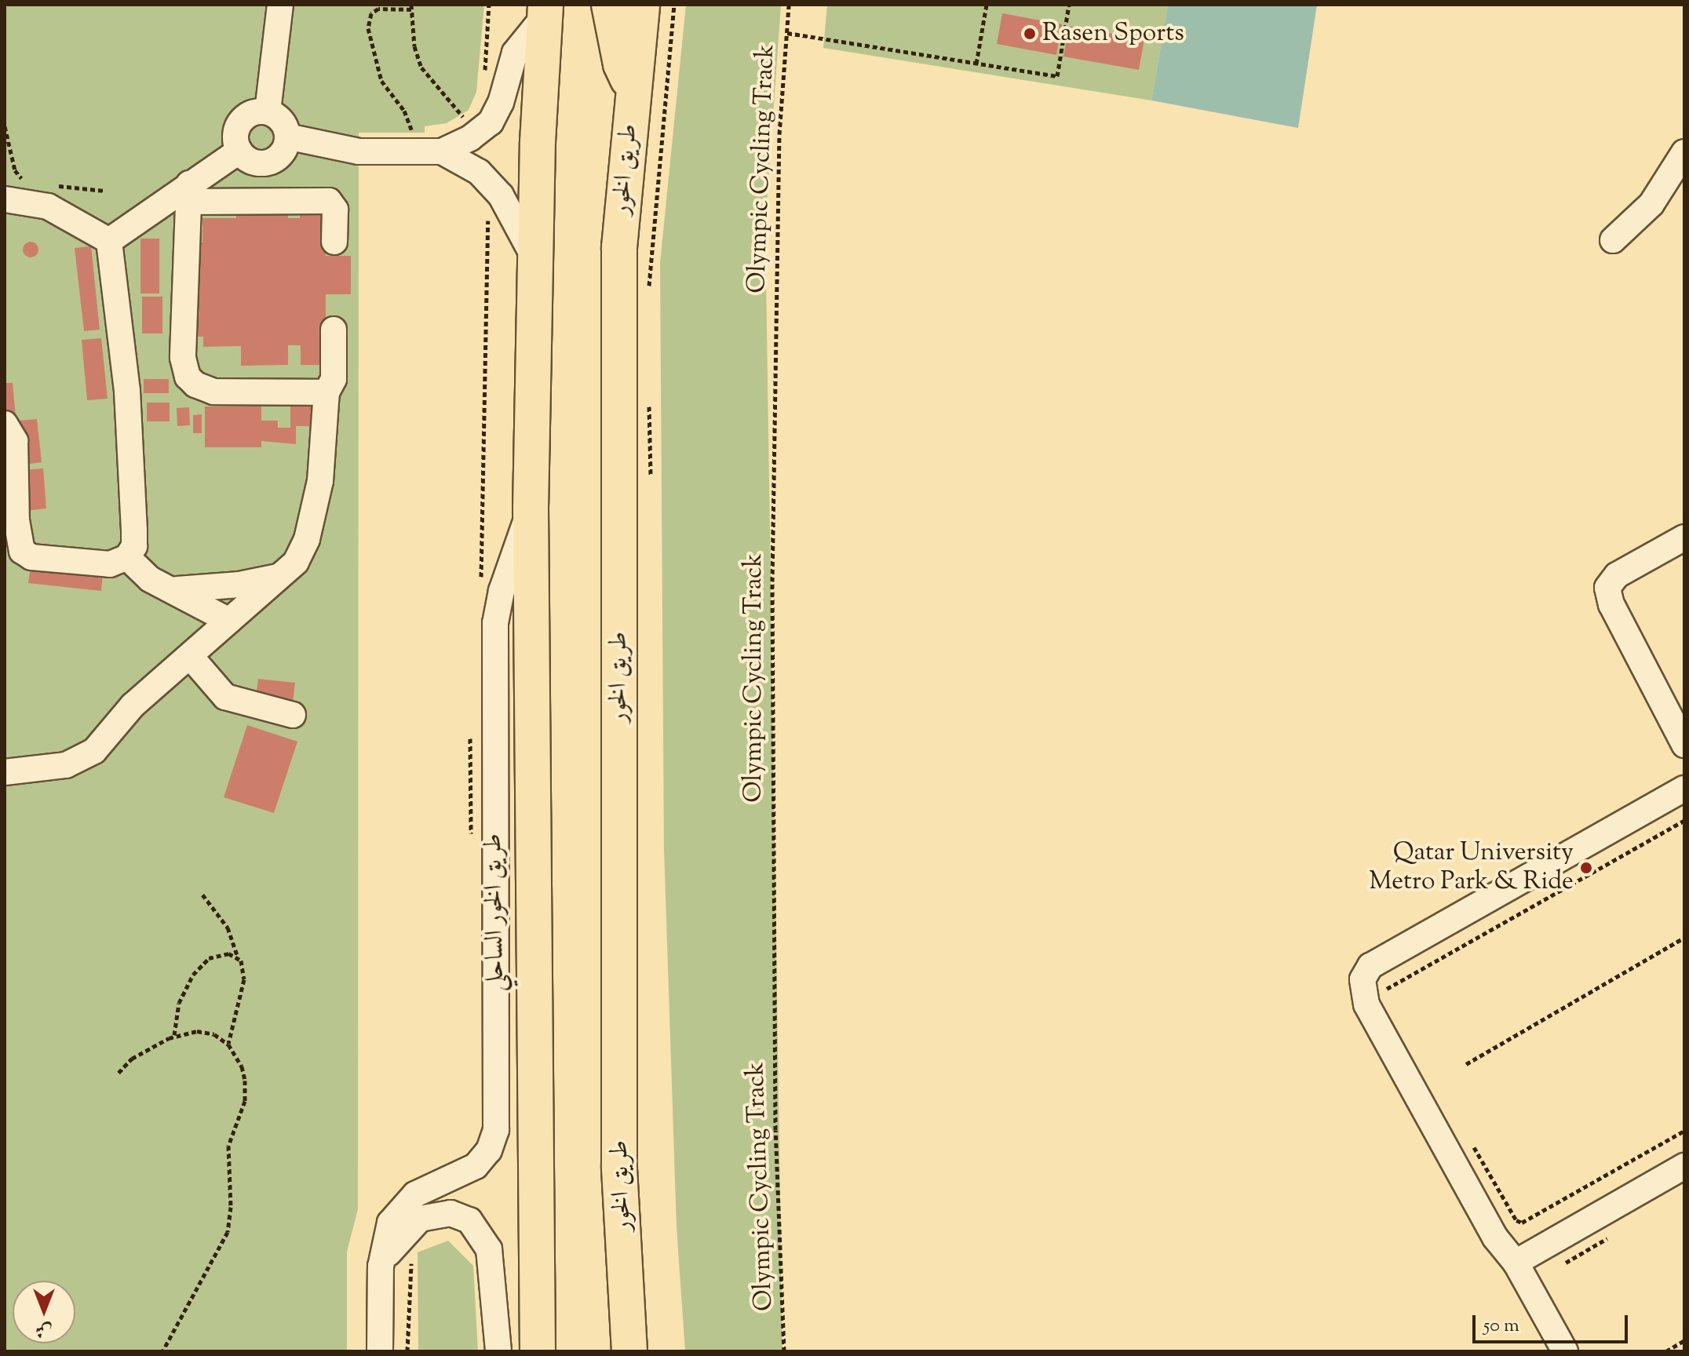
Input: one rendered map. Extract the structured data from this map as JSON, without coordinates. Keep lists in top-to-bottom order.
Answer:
{
  "streets": {
    "highway": ["طريق الخور"],
    "street": ["طريق الخور الساحلي"],
    "path": ["Olympic Cycling Track"]
  },
  "places": ["Rasen Sports", "Qatar University Metro Park & Ride"],
  "scale_bar": "50 m",
  "north": "bottom"
}
